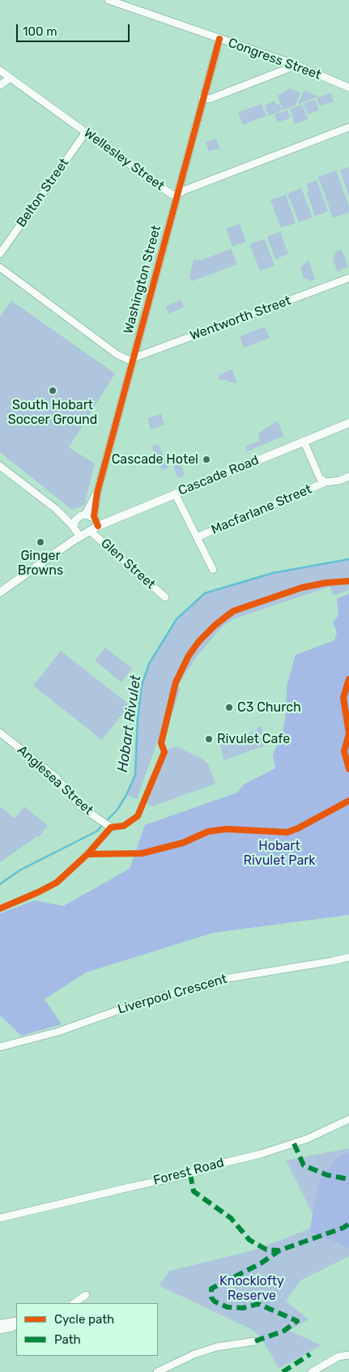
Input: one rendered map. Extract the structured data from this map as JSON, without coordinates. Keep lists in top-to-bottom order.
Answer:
{
  "streets": {
    "street": [
      "Congress Street",
      "Wellesley Street",
      "Belton Street",
      "Washington Street",
      "Wentworth Street",
      "Cascade Road",
      "Macfarlane Street",
      "Glen Street",
      "Anglesea Street",
      "Liverpool Crescent",
      "Forest Road"
    ]
  },
  "crossings": [
    ["Congress Street", "Washington Street"],
    ["Wellesley Street", "Belton Street"],
    ["Wellesley Street", "Washington Street"],
    ["Washington Street", "Wentworth Street"],
    ["Washington Street", "Cascade Road"],
    ["Washington Street", "Glen Street"],
    ["Cascade Road", "Macfarlane Street"],
    ["Cascade Road", "Glen Street"]
  ],
  "water": ["Hobart Rivulet"],
  "parks": ["Hobart Rivulet Park", "Knocklofty Reserve"],
  "places": [
    "South Hobart Soccer Ground",
    "Cascade Hotel",
    "Ginger Browns",
    "C3 Church",
    "Rivulet Cafe"
  ],
  "legend": ["Cycle path", "Path"],
  "scale_bar": "100 m"
}
